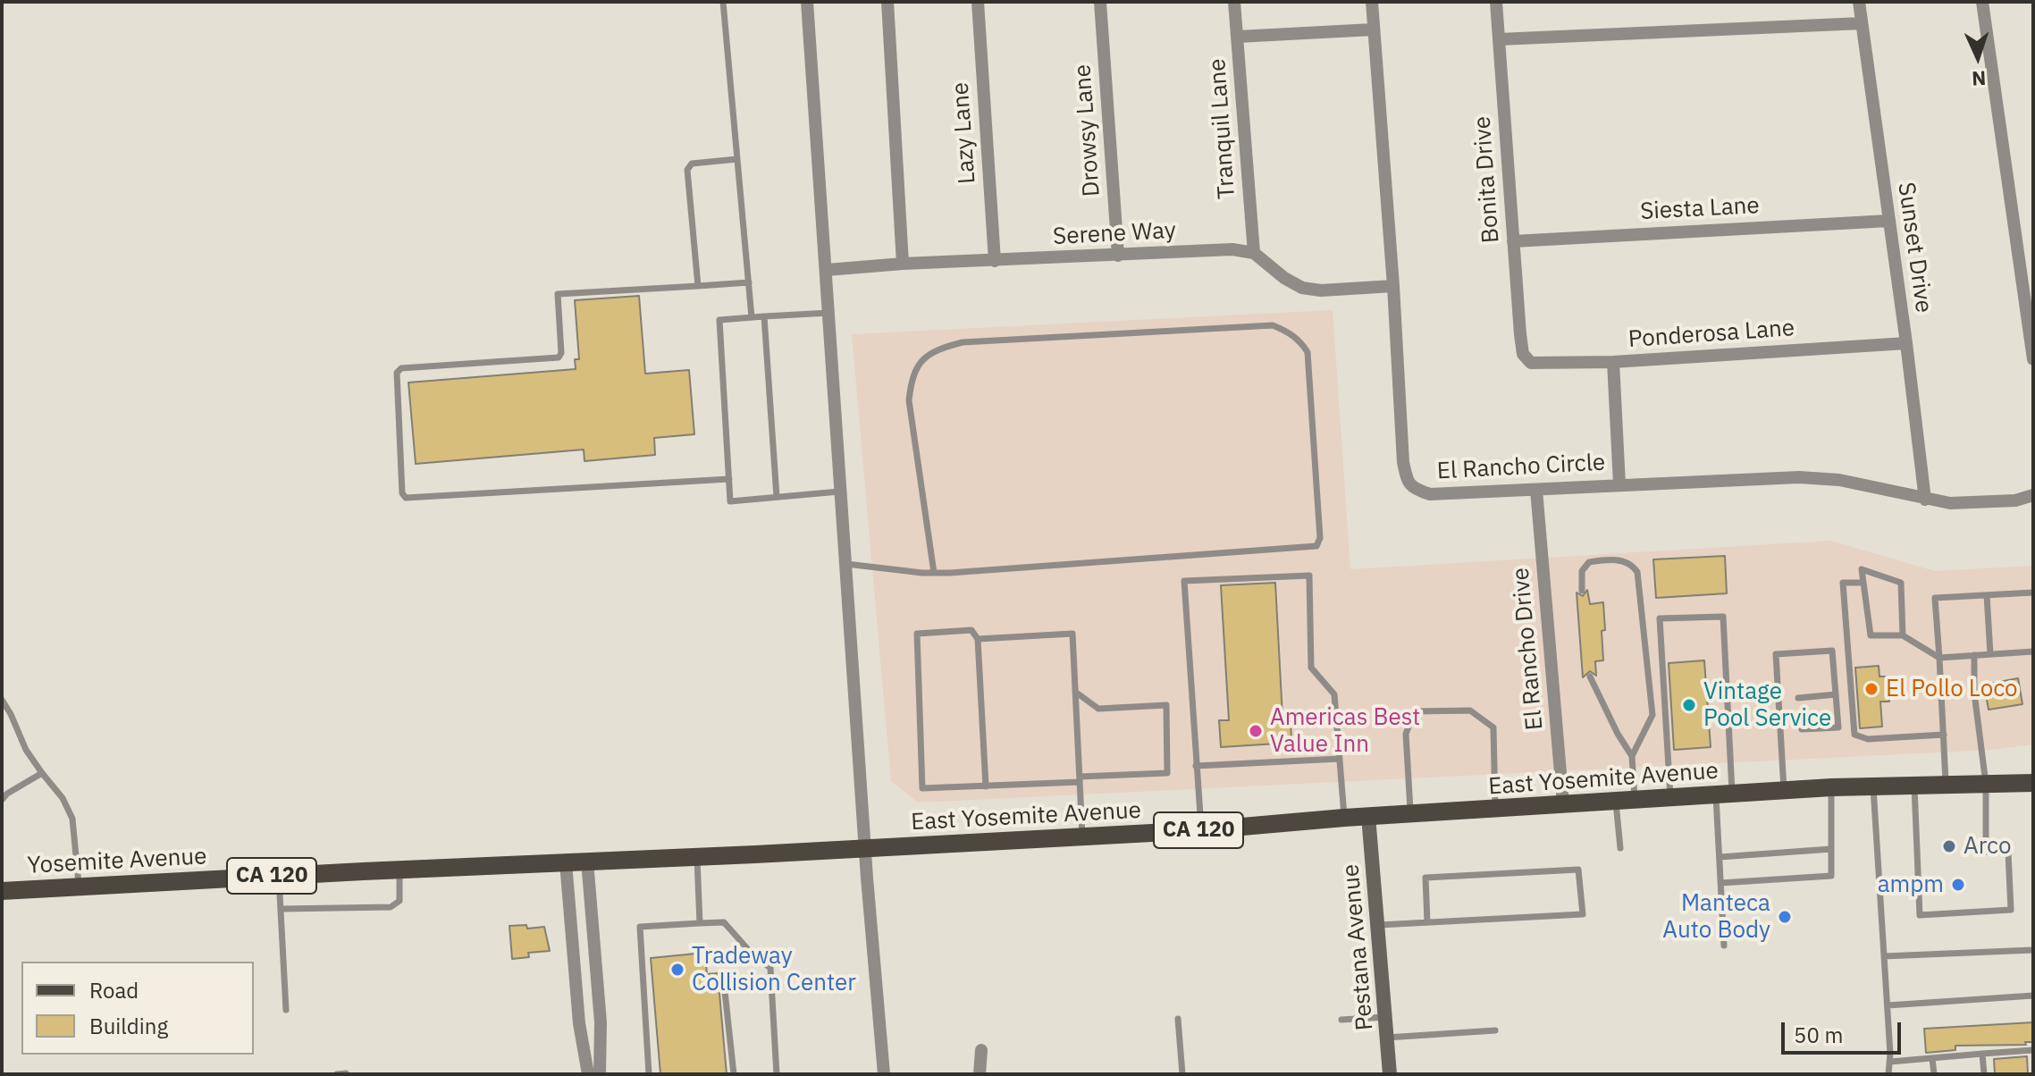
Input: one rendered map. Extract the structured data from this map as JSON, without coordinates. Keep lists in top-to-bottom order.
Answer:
{
  "streets": {
    "main road": ["East Yosemite Avenue", "CA 120", "Yosemite Avenue"],
    "street": [
      "Tranquil Lane",
      "Drowsy Lane",
      "Lazy Lane",
      "Bonita Drive",
      "Siesta Lane",
      "Serene Way",
      "Sunset Drive",
      "Ponderosa Lane",
      "El Rancho Circle",
      "El Rancho Drive",
      "Pestana Avenue"
    ]
  },
  "crossings": [
    ["Tranquil Lane", "Serene Way"],
    ["Drowsy Lane", "Serene Way"],
    ["Lazy Lane", "Serene Way"],
    ["Bonita Drive", "Siesta Lane"],
    ["Bonita Drive", "Ponderosa Lane"],
    ["Siesta Lane", "Sunset Drive"],
    ["Sunset Drive", "Ponderosa Lane"],
    ["Sunset Drive", "El Rancho Circle"],
    ["El Rancho Circle", "El Rancho Drive"],
    ["El Rancho Drive", "East Yosemite Avenue"],
    ["East Yosemite Avenue", "Yosemite Avenue"],
    ["East Yosemite Avenue", "Pestana Avenue"]
  ],
  "places": [
    "El Pollo Loco",
    "Vintage Pool Service",
    "Americas Best Value Inn",
    "Arco",
    "ampm",
    "Manteca Auto Body",
    "Tradeway Collision Center"
  ],
  "legend": ["Road", "Building"],
  "scale_bar": "50 m",
  "north": "bottom"
}
